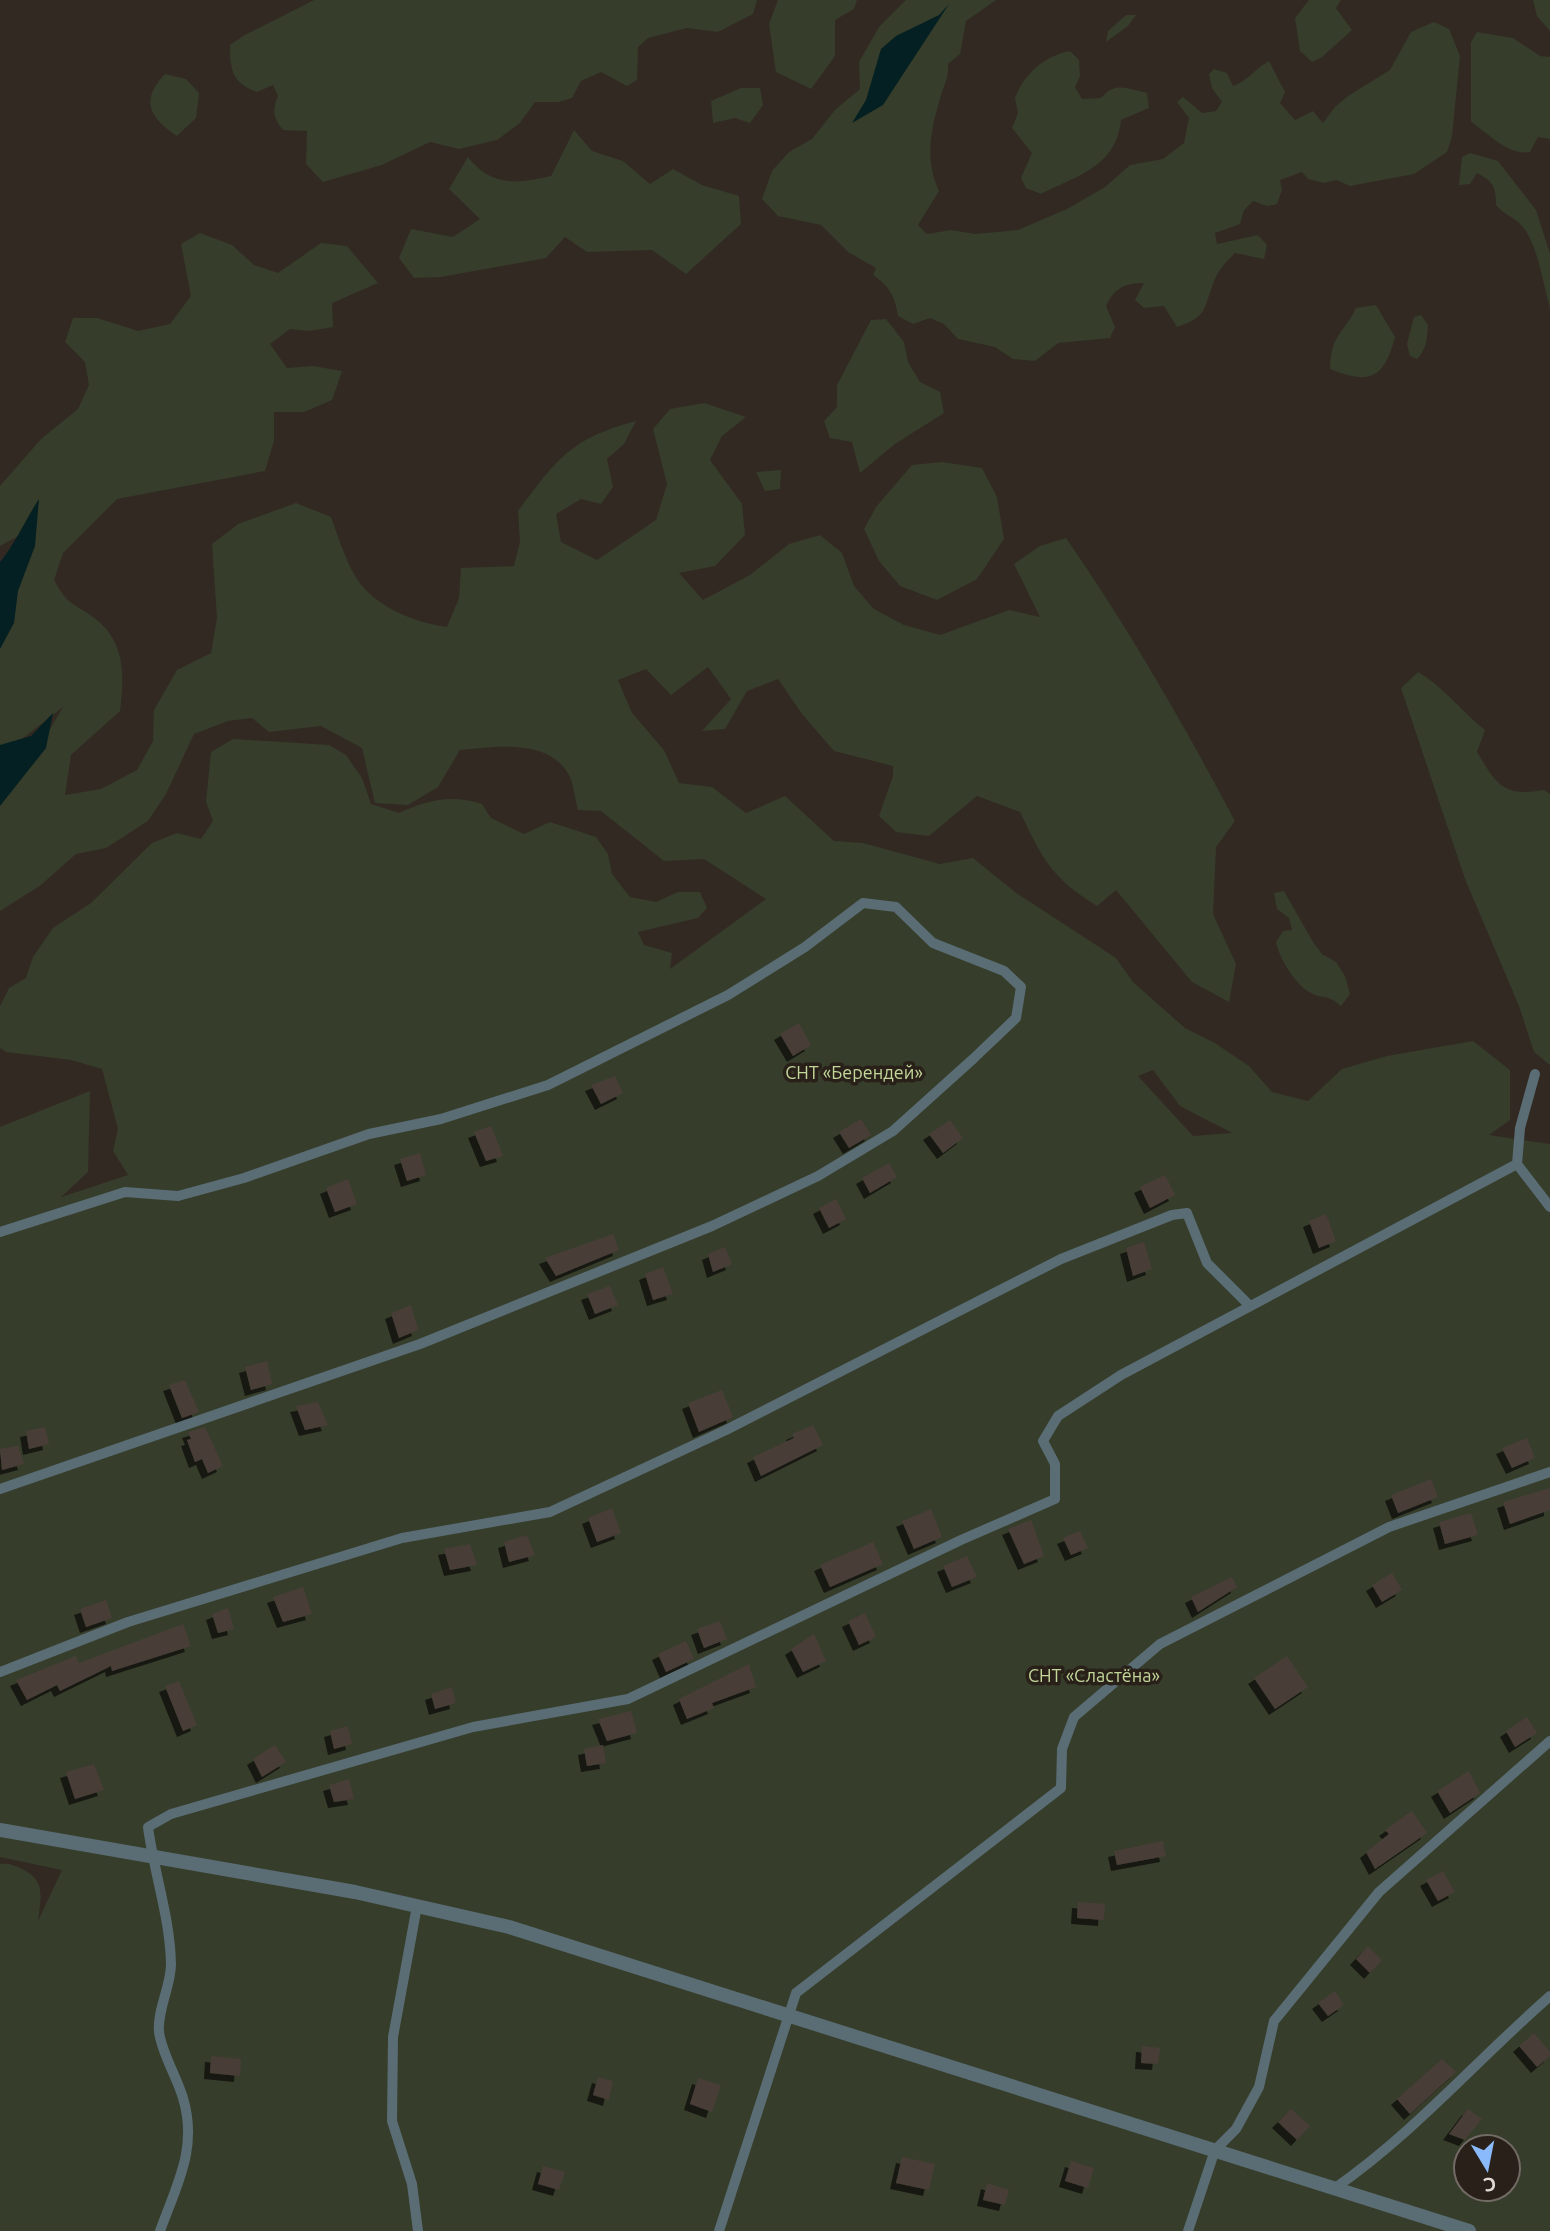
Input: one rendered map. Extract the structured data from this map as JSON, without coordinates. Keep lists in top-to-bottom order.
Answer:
{
  "parks": ["СНТ «Берендей»", "СНТ «Сластёна»"],
  "north": "bottom"
}
